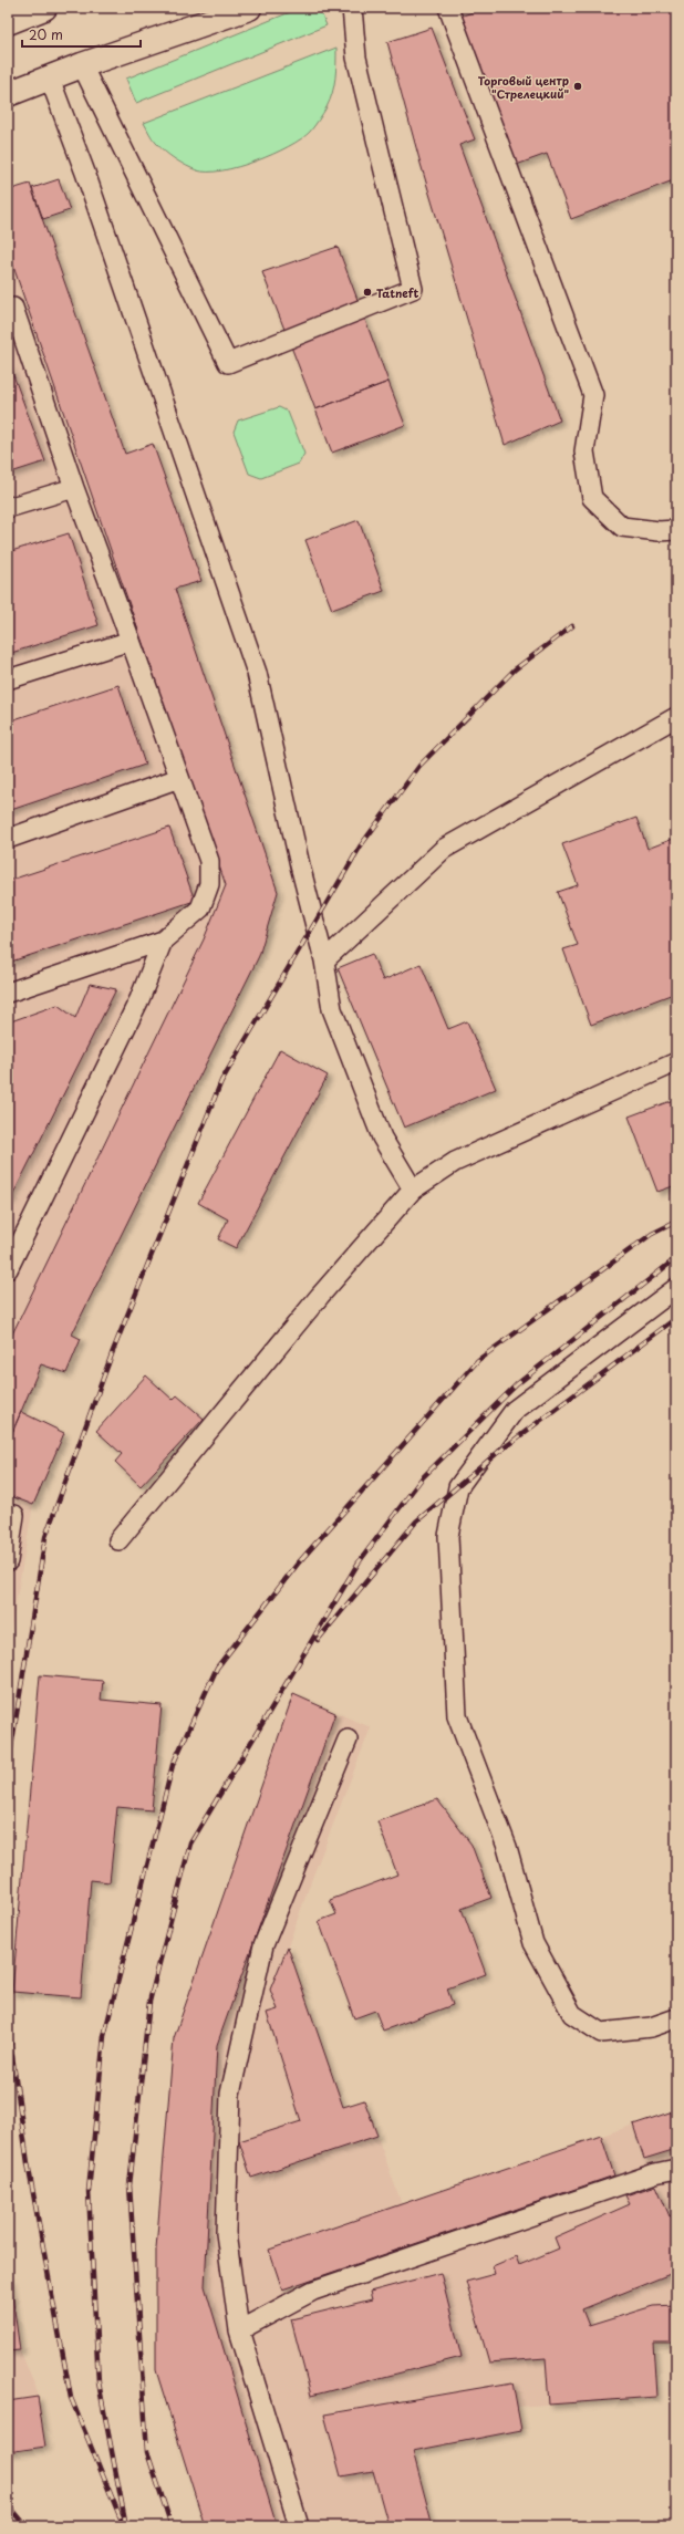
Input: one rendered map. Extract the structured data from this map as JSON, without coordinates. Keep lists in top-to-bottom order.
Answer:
{
  "places": ["Торговый центр \"Стрелецкий\"", "Tatneft"],
  "scale_bar": "20 m"
}
